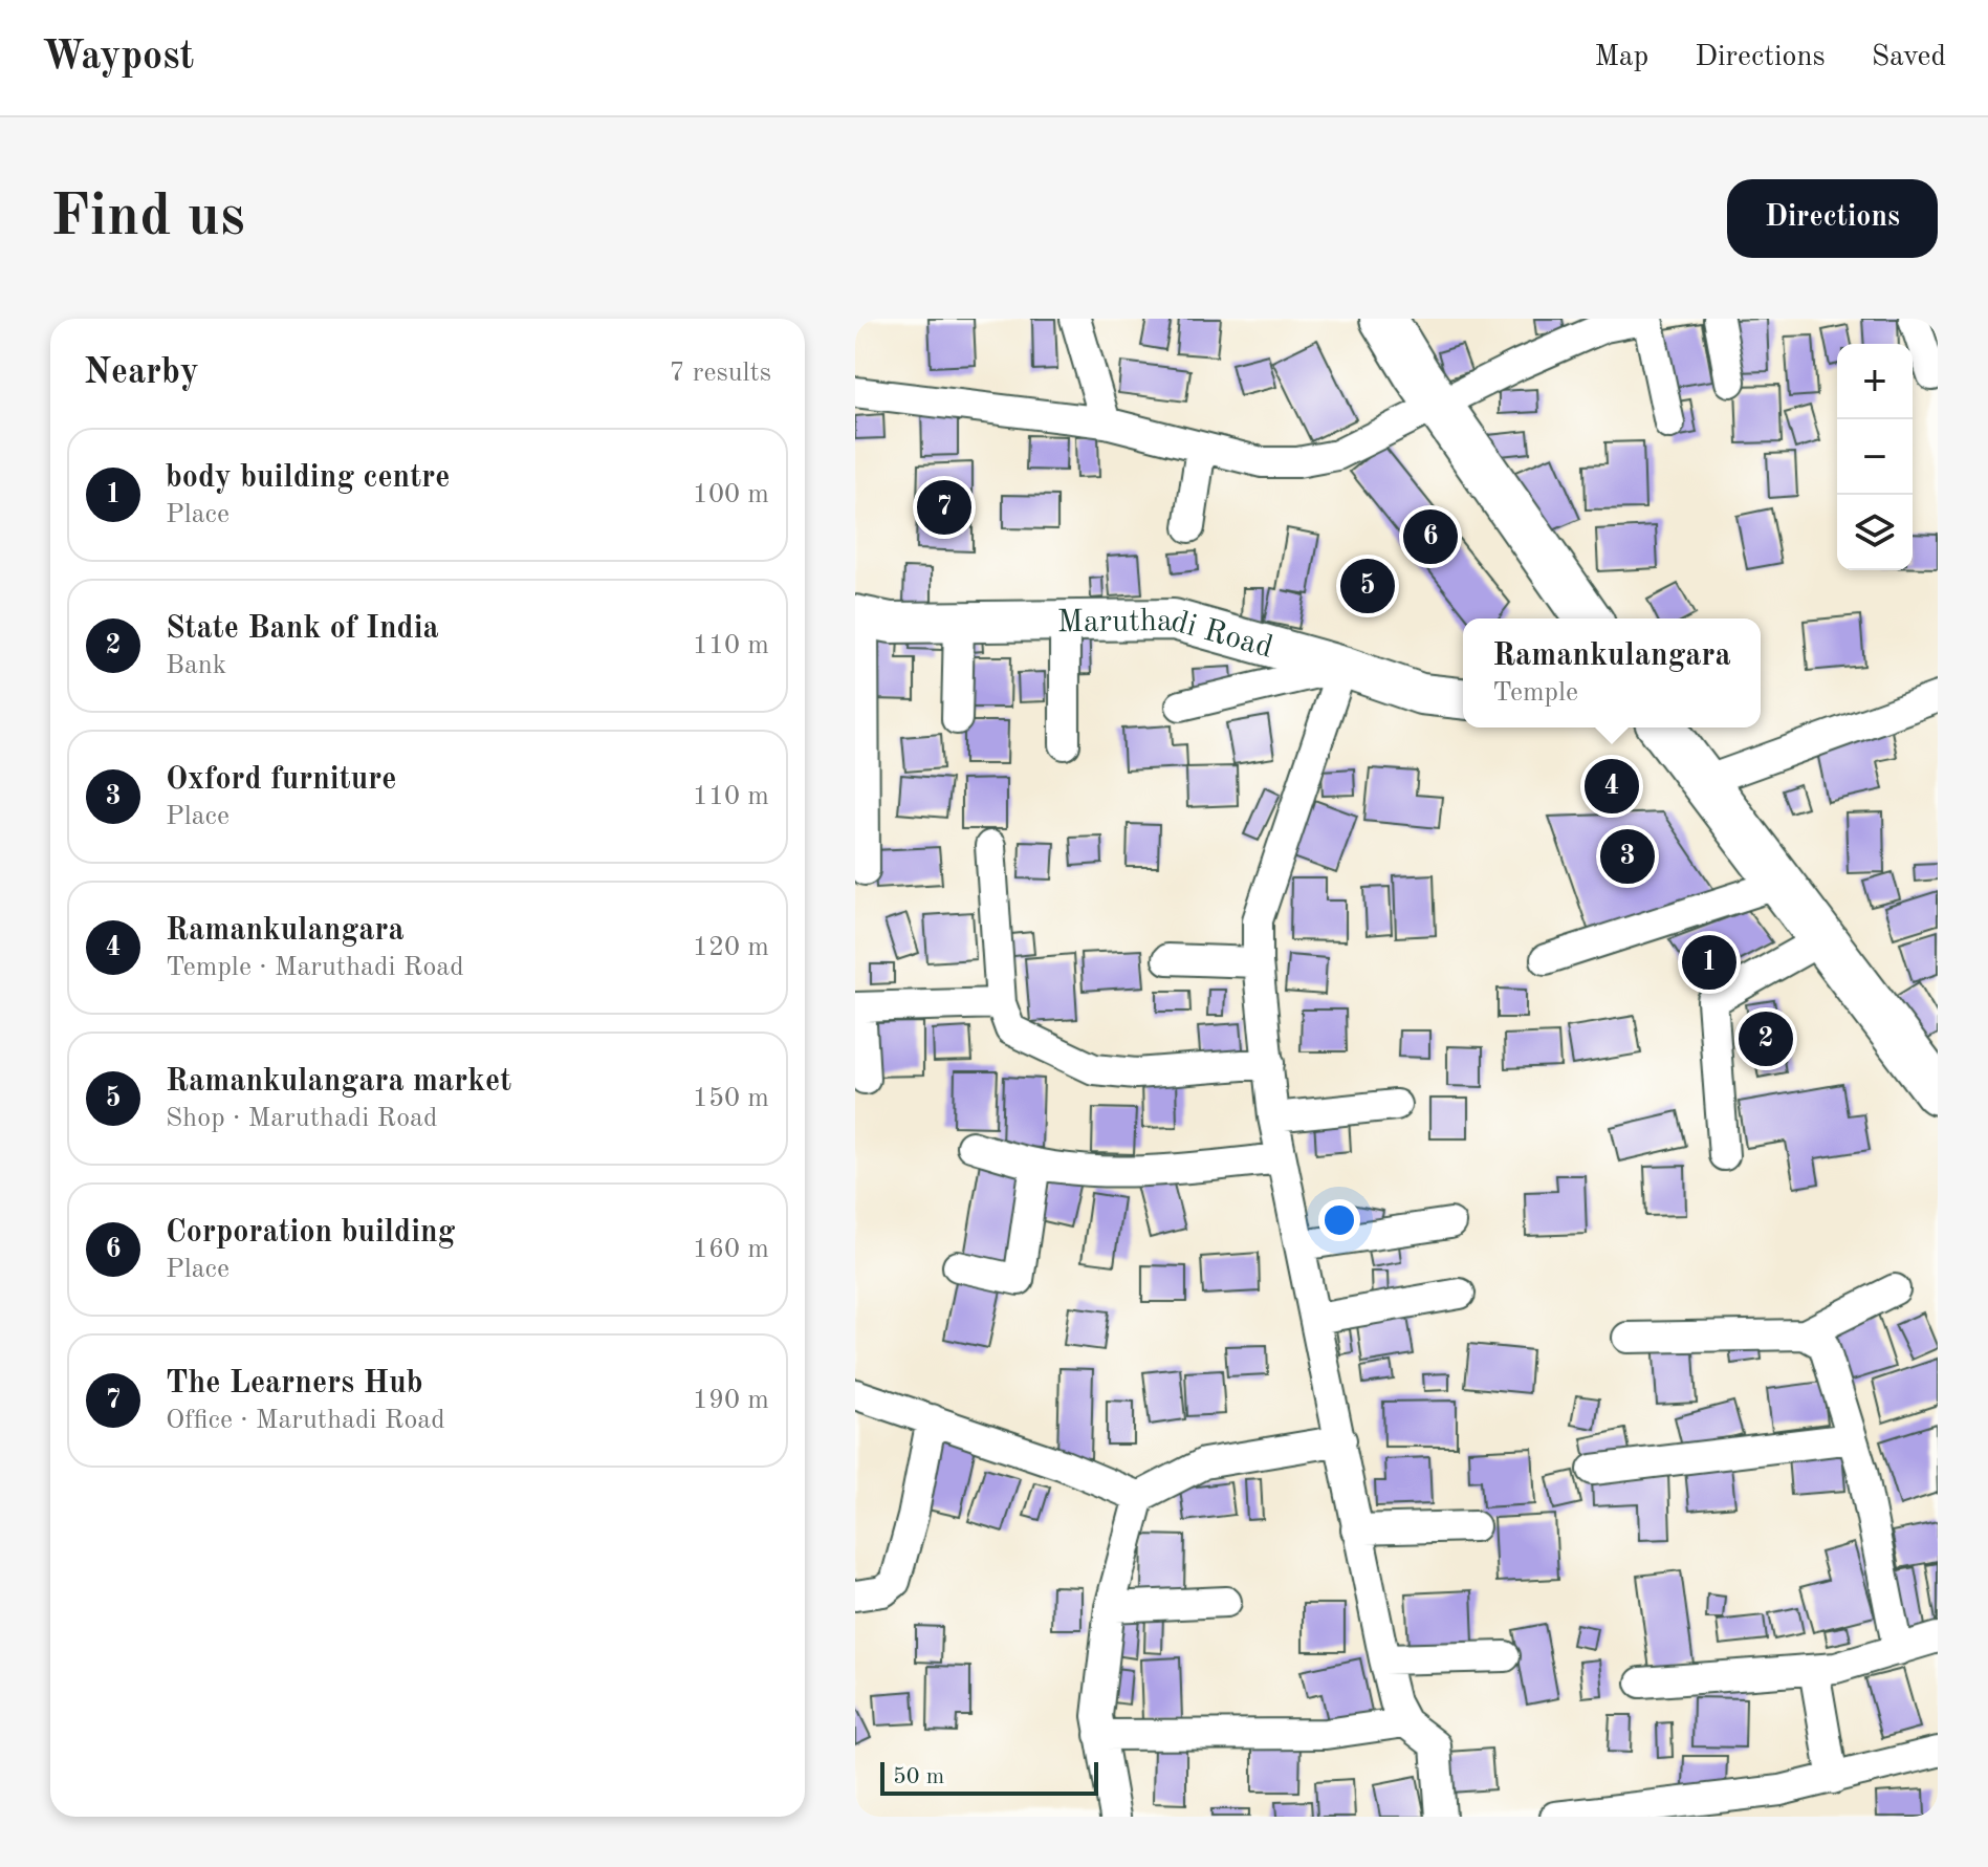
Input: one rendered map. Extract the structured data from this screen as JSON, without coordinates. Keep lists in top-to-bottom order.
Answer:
{
  "streets": {
    "main road": ["Maruthadi Road"]
  },
  "scale_bar": "50 m",
  "page": {
    "header": "Waypost",
    "nav": ["Map", "Directions", "Saved"],
    "buttons": "Directions",
    "title": "Find us",
    "heading": ["Nearby", "7 results"],
    "map_buttons": ["+", "−"],
    "list": [
      {
        "mark": "1",
        "name": "body building centre",
        "note": "Place",
        "value": "100 m"
      },
      {
        "mark": "2",
        "name": "State Bank of India",
        "note": "Bank",
        "value": "110 m"
      },
      {
        "mark": "3",
        "name": "Oxford furniture",
        "note": "Place",
        "value": "110 m"
      },
      {
        "mark": "4",
        "name": "Ramankulangara",
        "note": "Temple · Maruthadi Road",
        "value": "120 m"
      },
      {
        "mark": "5",
        "name": "Ramankulangara market",
        "note": "Shop · Maruthadi Road",
        "value": "150 m"
      },
      {
        "mark": "6",
        "name": "Corporation building",
        "note": "Place",
        "value": "160 m"
      },
      {
        "mark": "7",
        "name": "The Learners Hub",
        "note": "Office · Maruthadi Road",
        "value": "190 m"
      }
    ],
    "pins": [
      "7",
      "6",
      "5",
      "4",
      "3",
      "1",
      "2"
    ],
    "popup": ["Ramankulangara", "Temple"],
    "scale": "50 m"
  }
}
